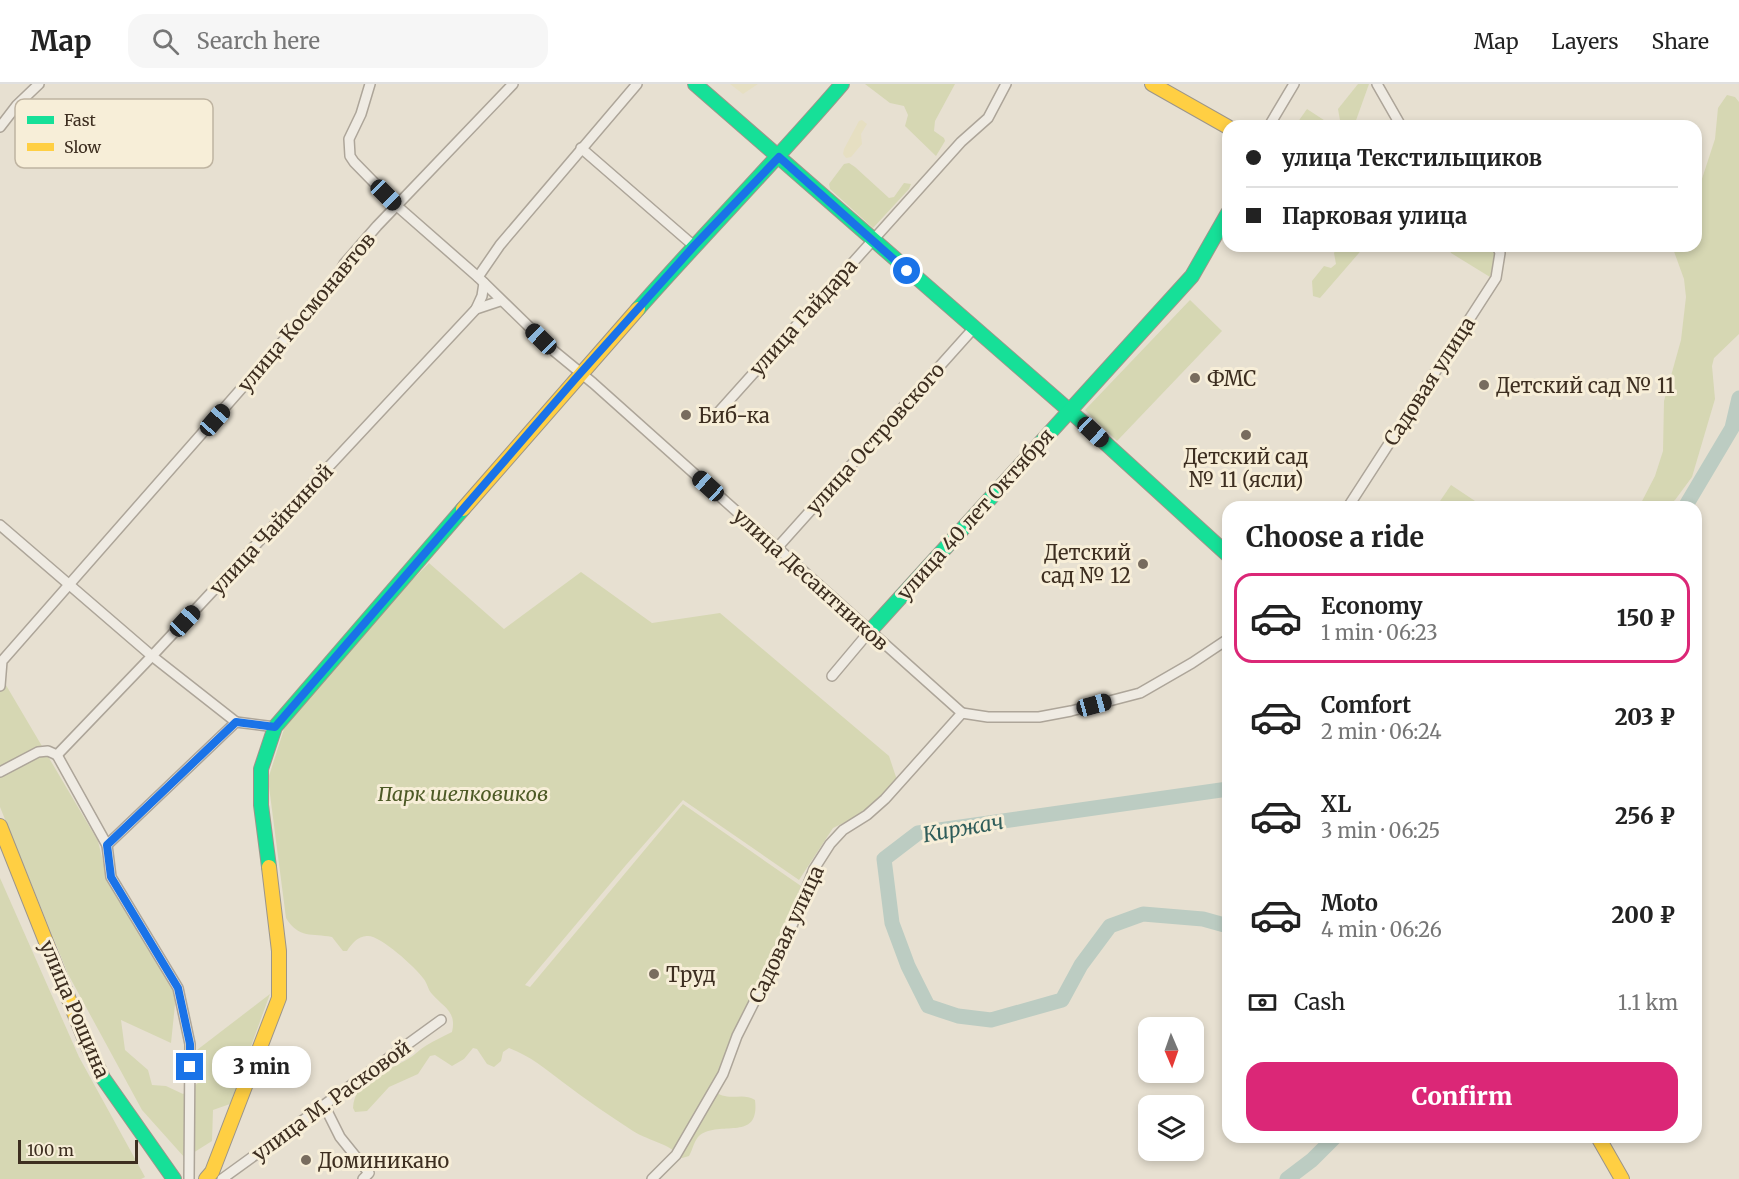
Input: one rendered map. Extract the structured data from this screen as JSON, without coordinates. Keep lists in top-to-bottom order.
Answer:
{
  "streets": {
    "street": [
      "улица Космонавтов",
      "улица Гайдара",
      "Садовая улица",
      "улица Островского",
      "улица 40 лет Октября",
      "улица Чайкиной",
      "улица Десантников",
      "улица Рощина",
      "улица М. Расковой"
    ]
  },
  "crossings": [
    ["Садовая улица", "улица Десантников"],
    ["улица Островского", "улица Десантников"],
    ["улица 40 лет Октября", "улица Десантников"],
    ["улица Чайкиной", "улица Десантников"]
  ],
  "water": ["Киржач"],
  "parks": ["Парк шелковиков"],
  "places": [
    "ФМС",
    "Детский сад № 11",
    "Биб-ка",
    "Детский сад № 11 (ясли)",
    "Детский сад № 12",
    "Труд",
    "Доминикано"
  ],
  "legend": ["Fast", "Slow"],
  "scale_bar": "100 m",
  "north": "bottom",
  "page": {
    "header": "Map",
    "search": "Search here",
    "nav": ["Map", "Layers", "Share"],
    "banner": ["улица Текстильщиков", "Парковая улица"],
    "heading": "Choose a ride",
    "list": [
      {
        "name": "Economy",
        "note": "1 min · 06:23",
        "value": "150 ₽"
      },
      {
        "name": "Comfort",
        "note": "2 min · 06:24",
        "value": "203 ₽"
      },
      {
        "name": "XL",
        "note": "3 min · 06:25",
        "value": "256 ₽"
      },
      {
        "name": "Moto",
        "note": "4 min · 06:26",
        "value": "200 ₽"
      }
    ],
    "pay": ["Cash", "1.1 km"],
    "bubble": "3 min",
    "buttons": "Confirm",
    "scale": "100 m"
  }
}
